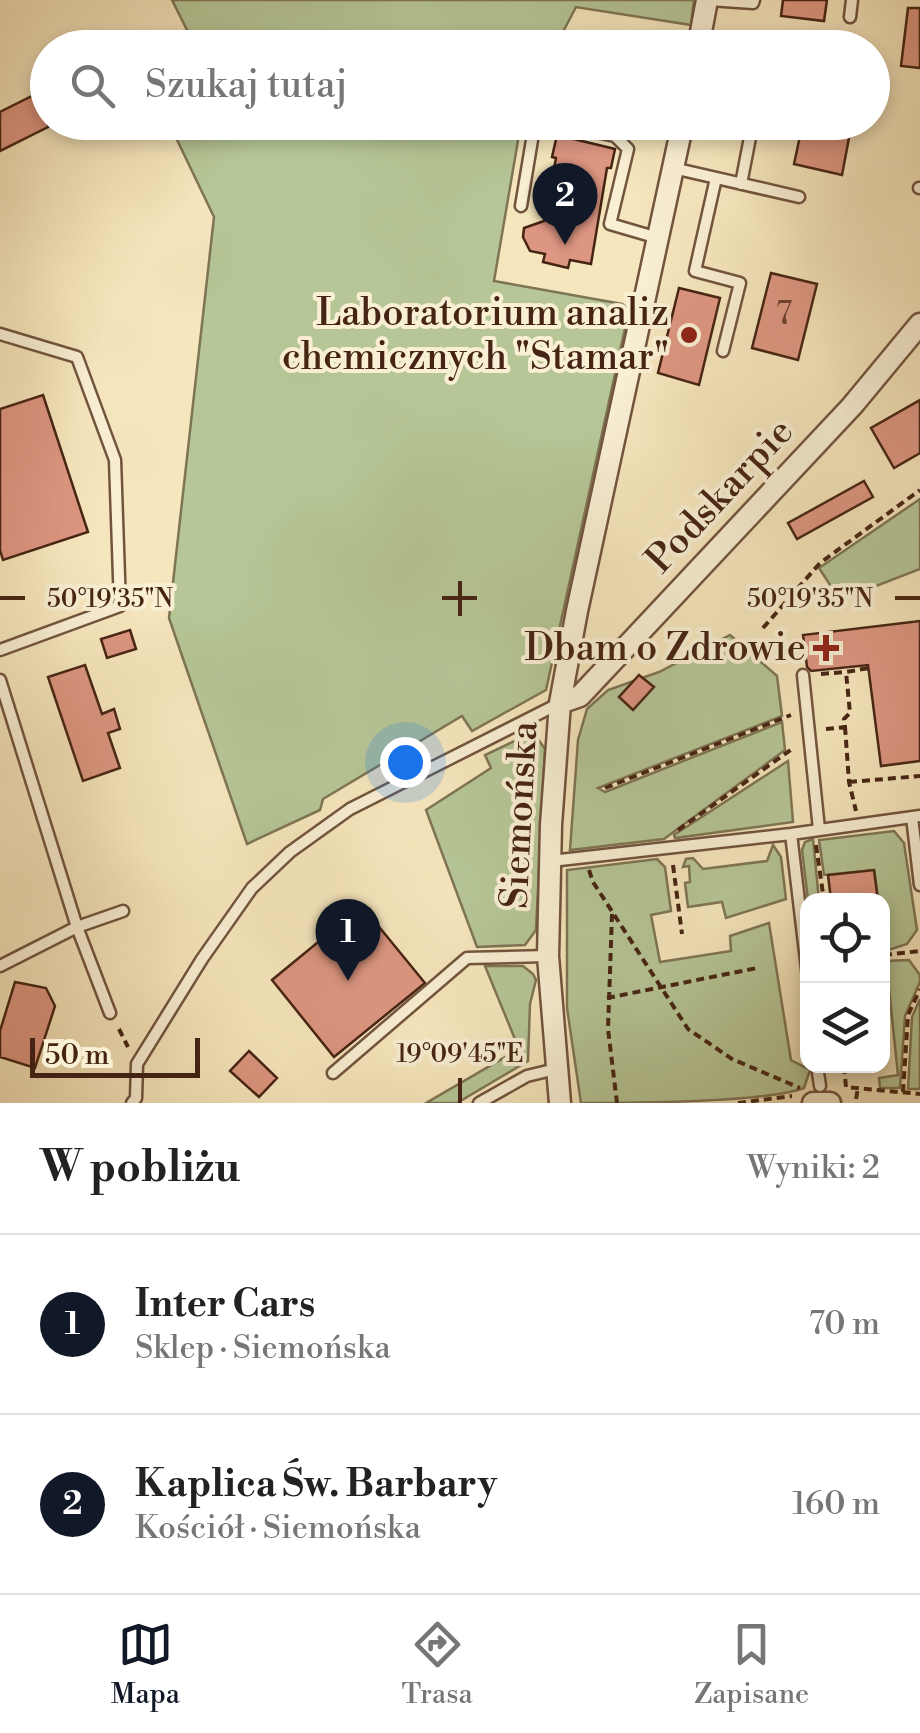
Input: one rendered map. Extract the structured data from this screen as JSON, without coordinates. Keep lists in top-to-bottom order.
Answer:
{
  "streets": {
    "street": ["Podskarpie", "Siemońska"]
  },
  "crossings": [
    ["Podskarpie", "Siemońska"]
  ],
  "places": {
    "other": ["Laboratorium analiz chemicznych \"Stamar\""],
    "health": ["Dbam o Zdrowie"]
  },
  "house_numbers": ["7"],
  "scale_bar": "50 m",
  "page": {
    "search": "Szukaj tutaj",
    "pins": ["2", "1"],
    "scale": "50 m",
    "heading": ["W pobliżu", "Wyniki: 2"],
    "list": [
      {
        "mark": "1",
        "name": "Inter Cars",
        "note": "Sklep · Siemońska",
        "value": "70 m"
      },
      {
        "mark": "2",
        "name": "Kaplica Św. Barbary",
        "note": "Kościół · Siemońska",
        "value": "160 m"
      }
    ],
    "nav": ["Mapa", "Trasa", "Zapisane"]
  },
  "coordinates": ["50°19'35\"N", "19°09'45\"E"]
}
